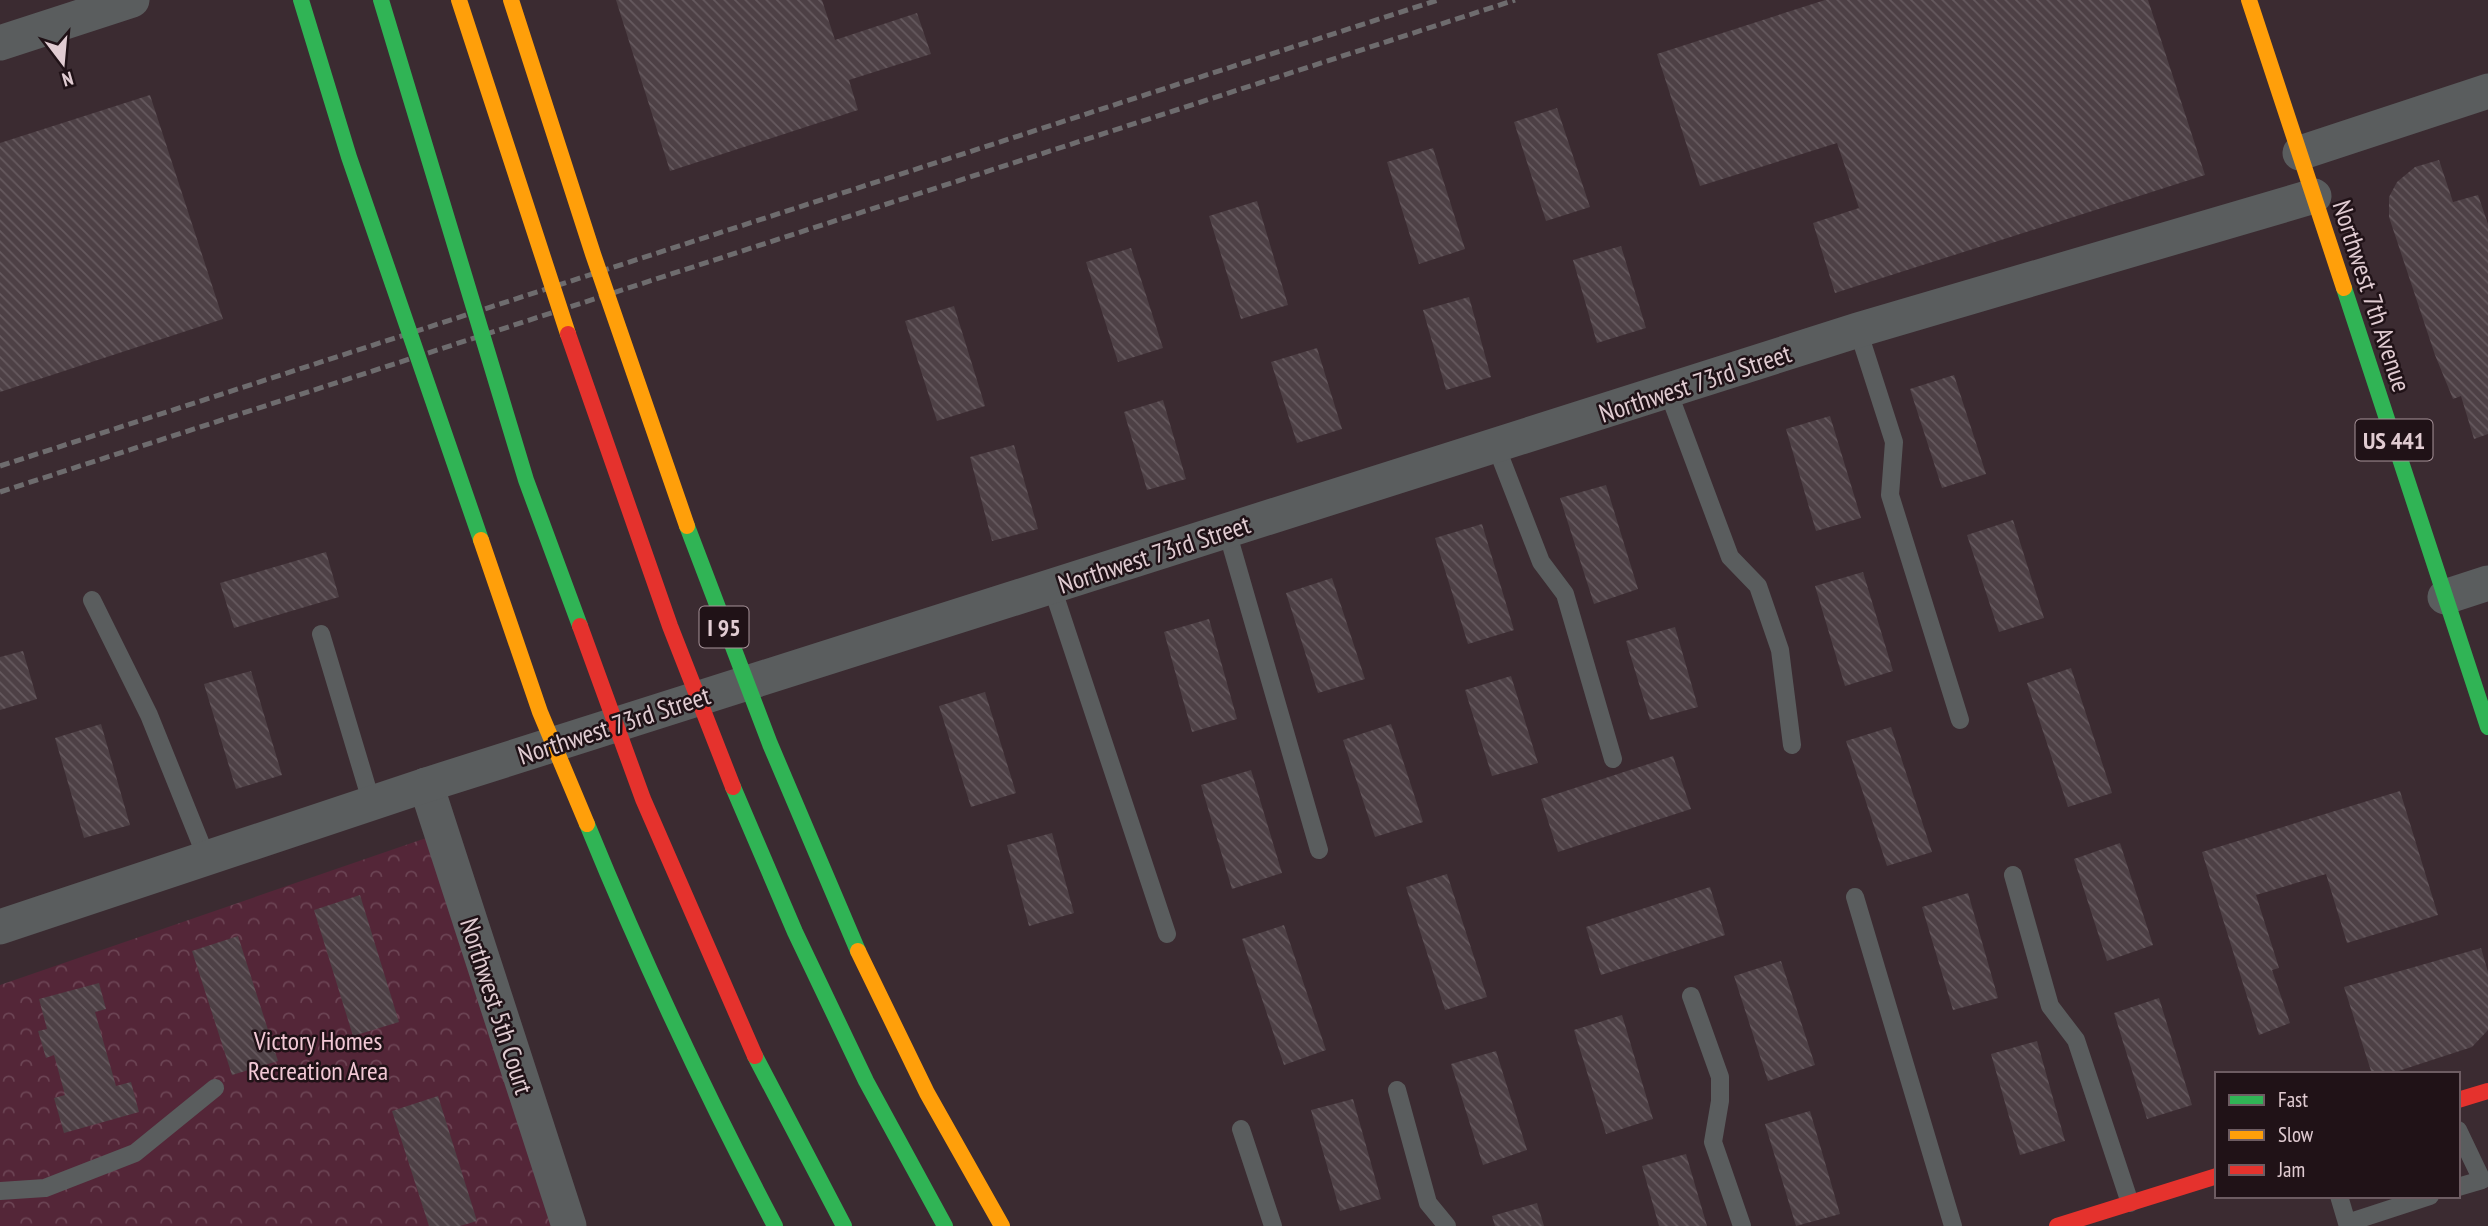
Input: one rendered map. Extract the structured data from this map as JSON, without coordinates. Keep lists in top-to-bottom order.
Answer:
{
  "streets": {
    "main road": ["Northwest 7th Avenue", "US 441", "I 95"],
    "street": ["Northwest 73rd Street", "Northwest 5th Court"]
  },
  "crossings": [
    ["Northwest 7th Avenue", "Northwest 73rd Street"],
    ["Northwest 73rd Street", "Northwest 5th Court"]
  ],
  "parks": ["Victory Homes Recreation Area"],
  "legend": ["Fast", "Slow", "Jam"],
  "north": "bottom"
}
